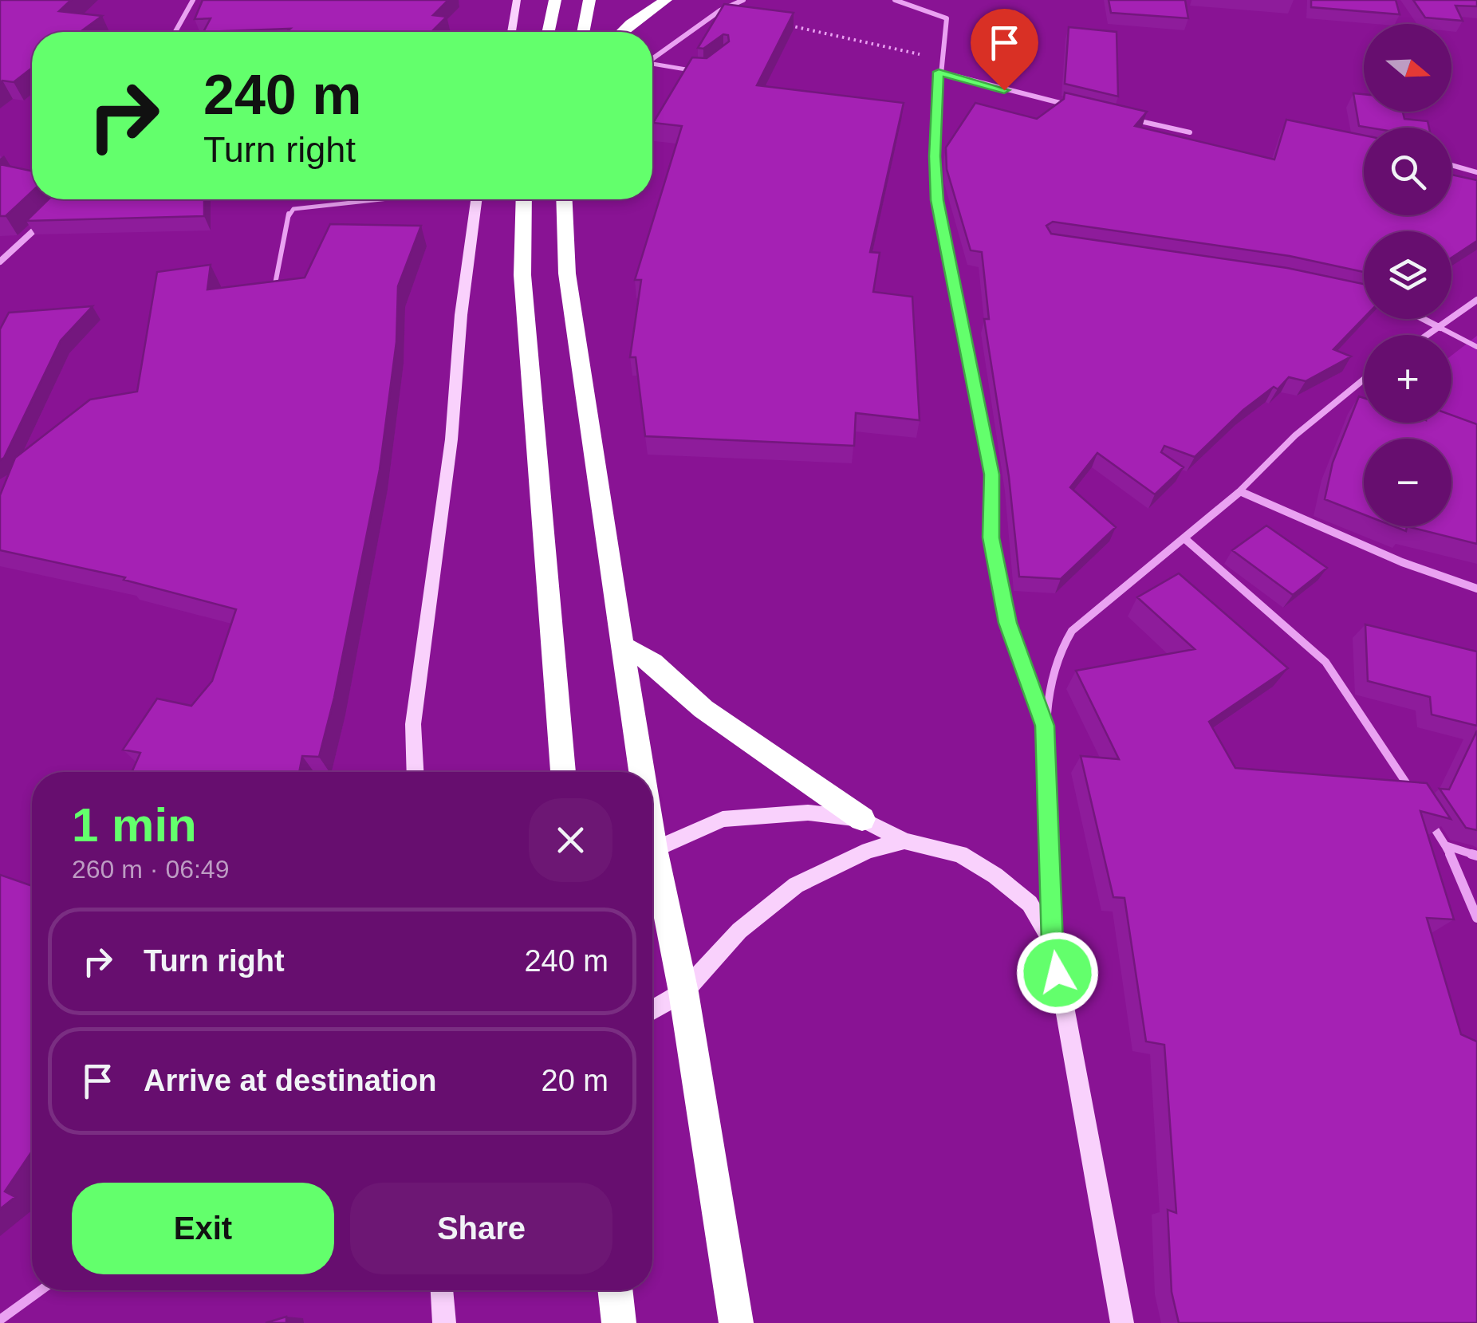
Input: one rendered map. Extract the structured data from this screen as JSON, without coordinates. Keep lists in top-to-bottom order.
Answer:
{
  "north": "right",
  "page": {
    "map_buttons": ["+", "−"],
    "turn": ["240 m", "Turn right"],
    "heading": ["1 min", "260 m · 06:49"],
    "list": [
      {
        "name": "Turn right",
        "value": "240 m"
      },
      {
        "name": "Arrive at destination",
        "value": "20 m"
      }
    ],
    "buttons": ["Exit", "Share"]
  }
}
